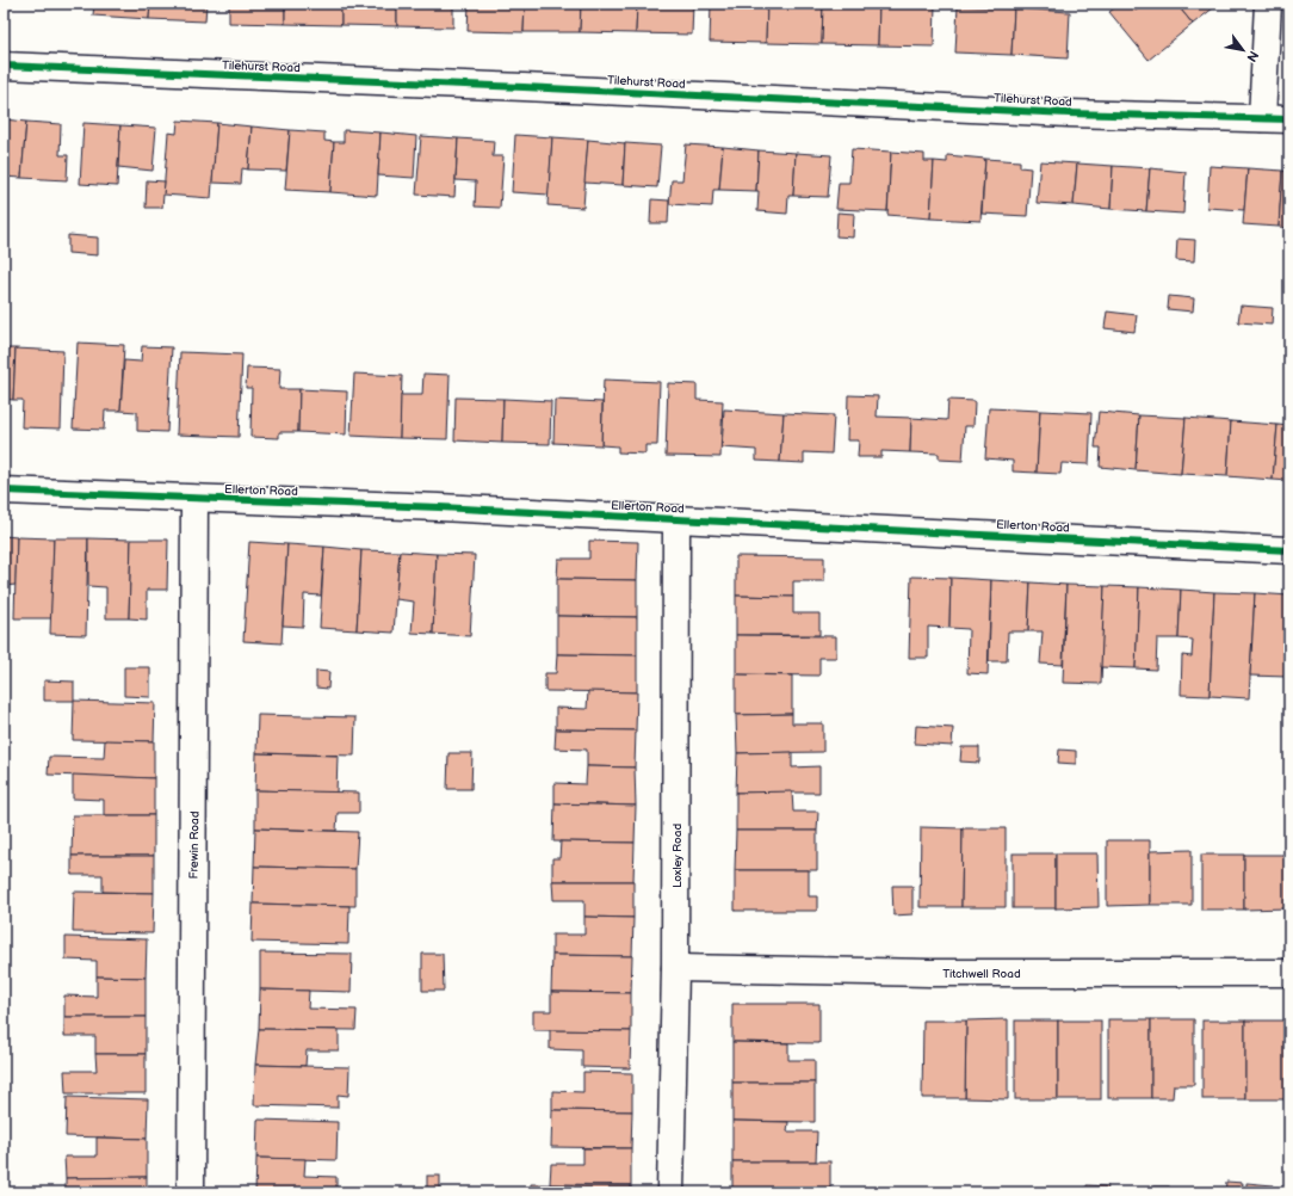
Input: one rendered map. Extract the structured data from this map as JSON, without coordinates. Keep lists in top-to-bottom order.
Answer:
{
  "streets": {
    "street": [
      "Tilehurst Road",
      "Ellerton Road",
      "Frewin Road",
      "Loxley Road",
      "Titchwell Road"
    ]
  },
  "crossings": [
    ["Ellerton Road", "Frewin Road"],
    ["Ellerton Road", "Loxley Road"],
    ["Loxley Road", "Titchwell Road"]
  ],
  "north": "bottom right"
}
